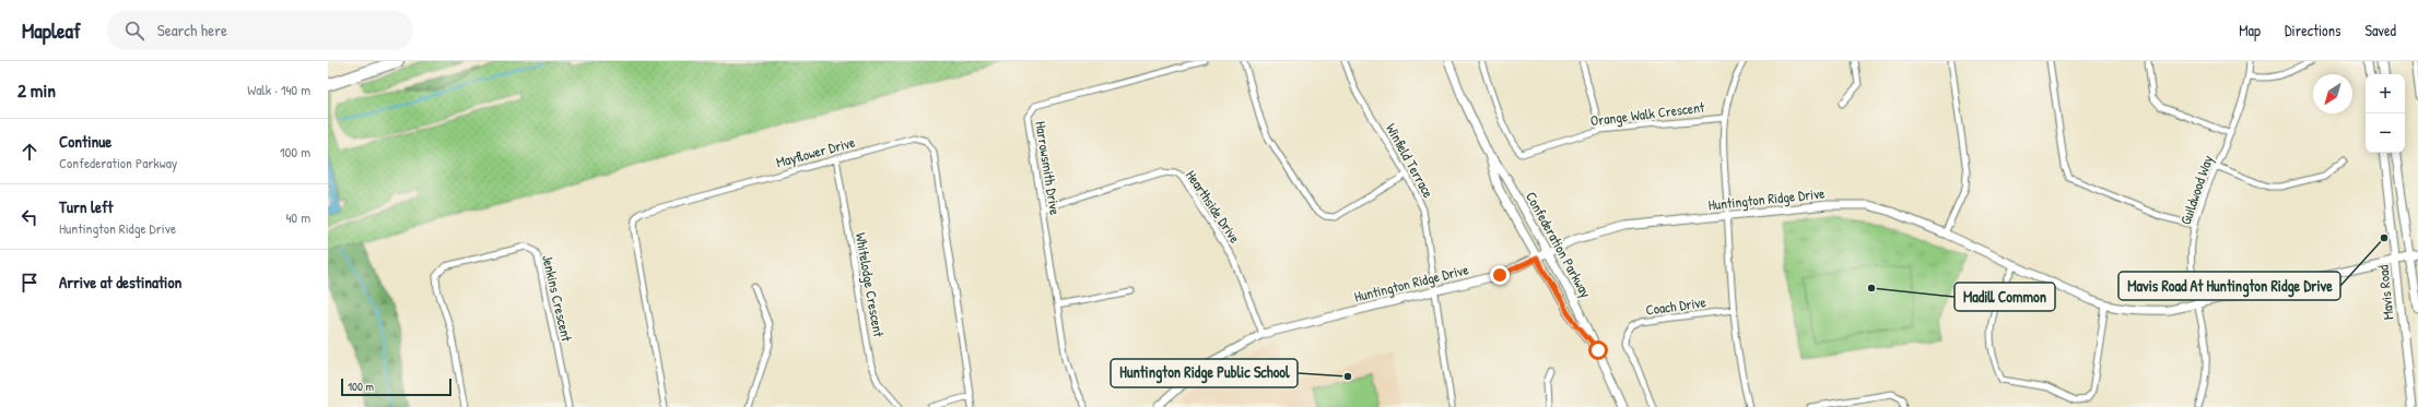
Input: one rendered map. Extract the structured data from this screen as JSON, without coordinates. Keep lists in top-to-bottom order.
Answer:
{
  "streets": {
    "street": [
      "Orange Walk Crescent",
      "Mayflower Drive",
      "Winfield Terrace",
      "Harrowsmith Drive",
      "Guildwood Way",
      "Huntington Ridge Drive",
      "Hearthside Drive",
      "Confederation Parkway",
      "Whitelodge Crescent",
      "Mavis Road",
      "Jenkins Crescent",
      "Coach Drive"
    ]
  },
  "crossings": [
    ["Mayflower Drive", "Whitelodge Crescent"],
    ["Winfield Terrace", "Huntington Ridge Drive"],
    ["Harrowsmith Drive", "Hearthside Drive"],
    ["Guildwood Way", "Huntington Ridge Drive"],
    ["Huntington Ridge Drive", "Hearthside Drive"],
    ["Huntington Ridge Drive", "Confederation Parkway"],
    ["Huntington Ridge Drive", "Mavis Road"]
  ],
  "places": ["Mavis Road At Huntington Ridge Drive", "Madill Common", "Huntington Ridge Public School"],
  "scale_bar": "100 m",
  "north": "bottom left",
  "page": {
    "header": "Mapleaf",
    "search": "Search here",
    "nav": ["Map", "Directions", "Saved"],
    "heading": ["2 min", "Walk · 140 m"],
    "map_buttons": ["+", "−"],
    "list": [
      ["Continue", "Confederation Parkway", "100 m"],
      ["Turn left", "Huntington Ridge Drive", "40 m"],
      "Arrive at destination"
    ],
    "scale": "100 m"
  }
}
